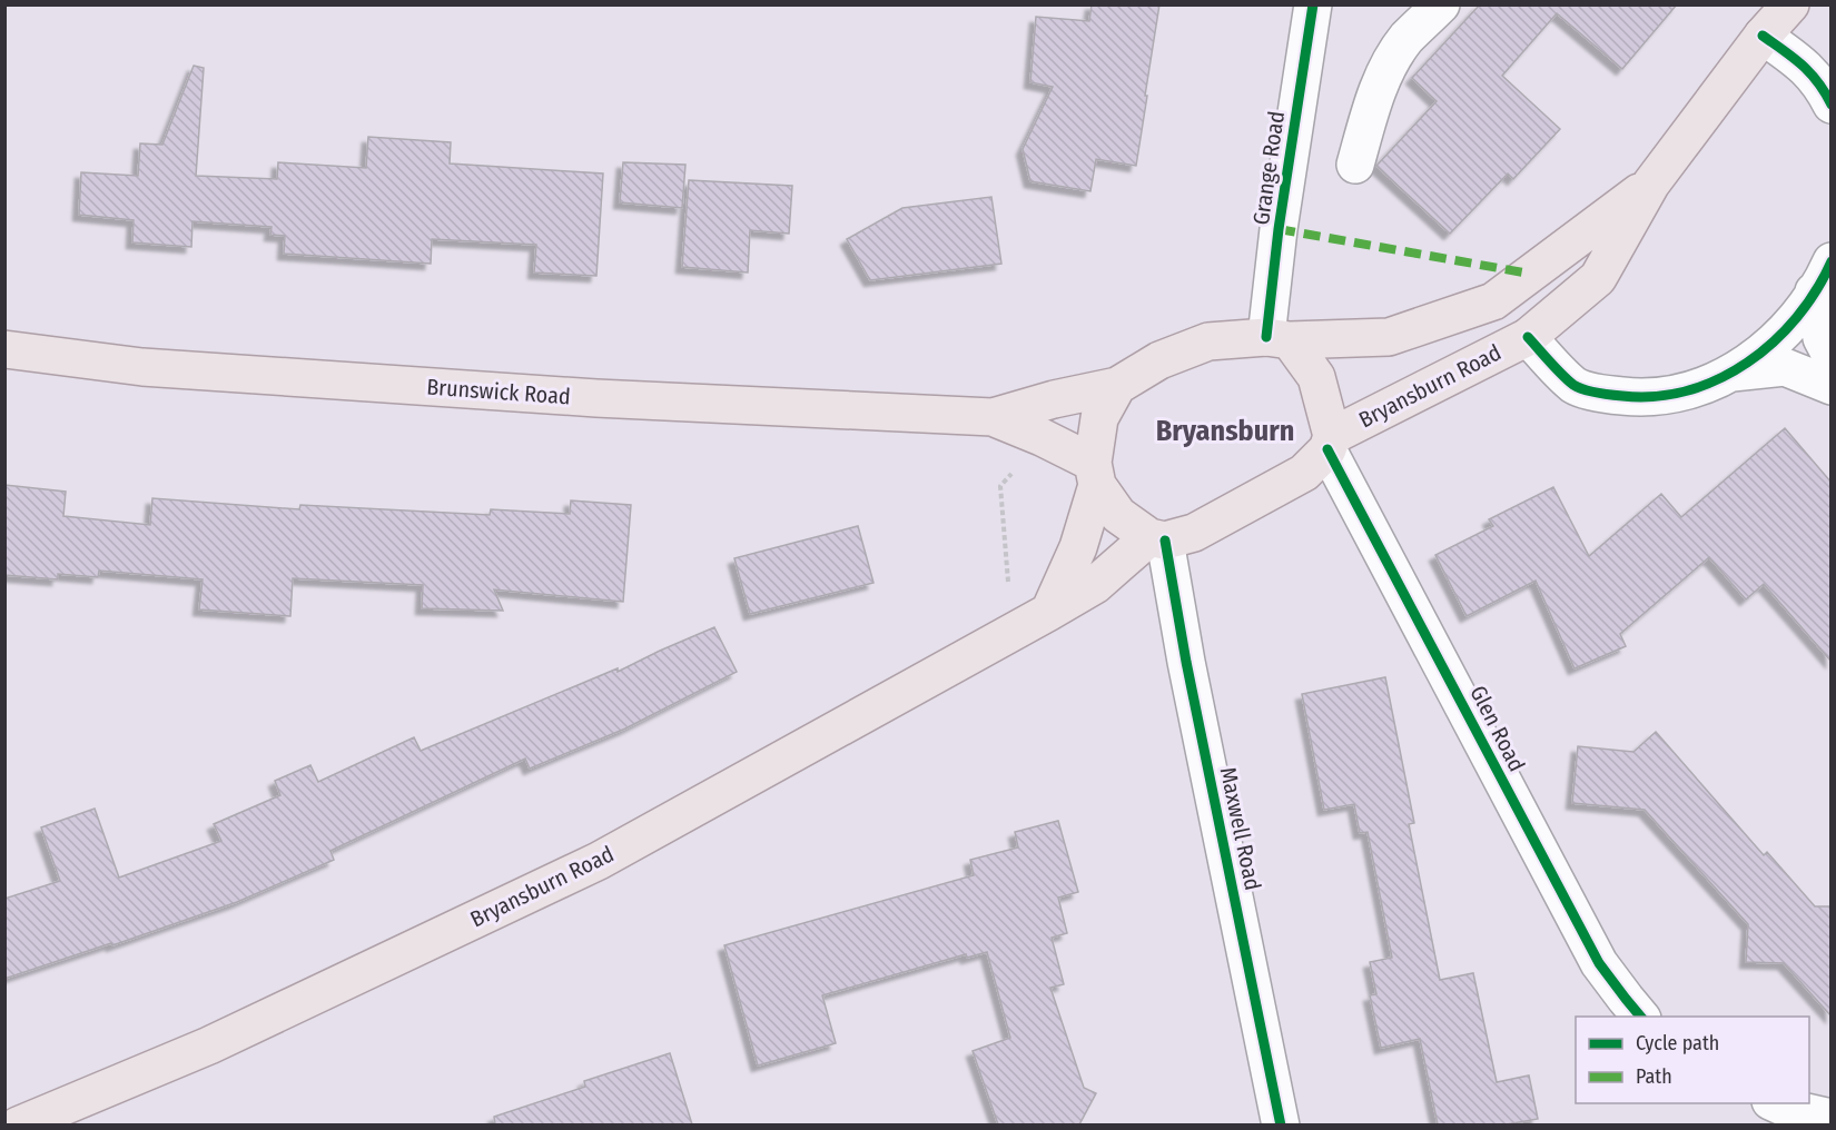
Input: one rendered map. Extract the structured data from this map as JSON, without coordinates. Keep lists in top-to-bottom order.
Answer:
{
  "streets": {
    "main road": ["Bryansburn Road", "Brunswick Road"],
    "street": ["Grange Road", "Glen Road", "Maxwell Road"]
  },
  "crossings": [
    ["Grange Road", "Bryansburn Road"],
    ["Grange Road", "Brunswick Road"],
    ["Grange Road", "Glen Road"],
    ["Grange Road", "Maxwell Road"],
    ["Bryansburn Road", "Brunswick Road"],
    ["Bryansburn Road", "Glen Road"],
    ["Bryansburn Road", "Maxwell Road"],
    ["Brunswick Road", "Glen Road"],
    ["Brunswick Road", "Maxwell Road"],
    ["Glen Road", "Maxwell Road"]
  ],
  "districts": ["Bryansburn"],
  "legend": ["Cycle path", "Path"]
}
